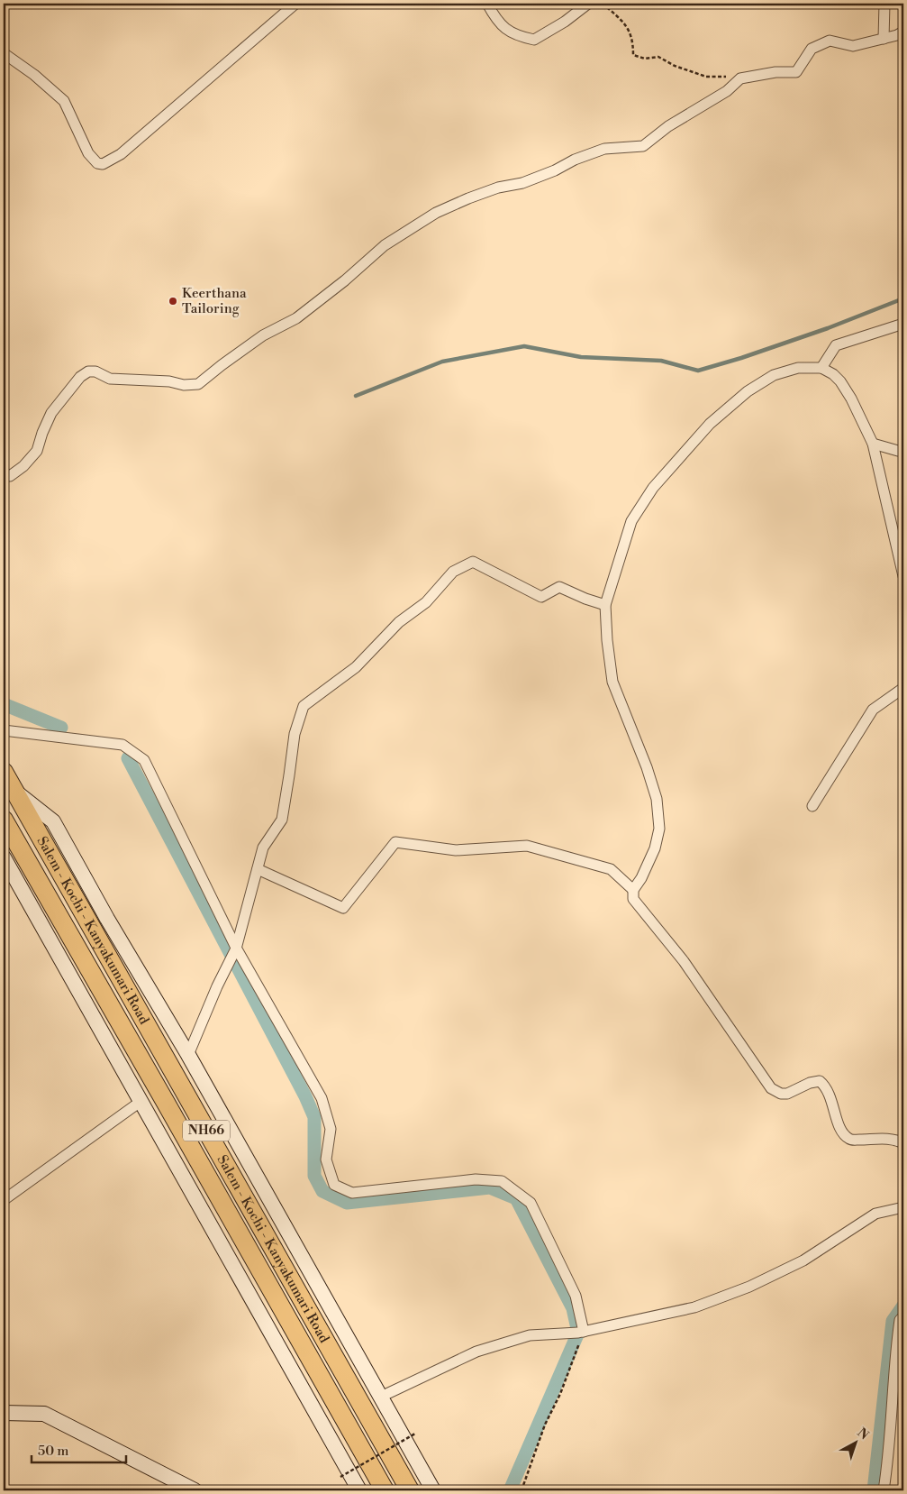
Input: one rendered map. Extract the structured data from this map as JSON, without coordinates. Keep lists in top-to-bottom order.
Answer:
{
  "streets": {
    "highway": ["Salem - Kochi - Kanyakumari Road", "NH66"]
  },
  "places": ["Keerthana Tailoring"],
  "scale_bar": "50 m",
  "north": "top right"
}
